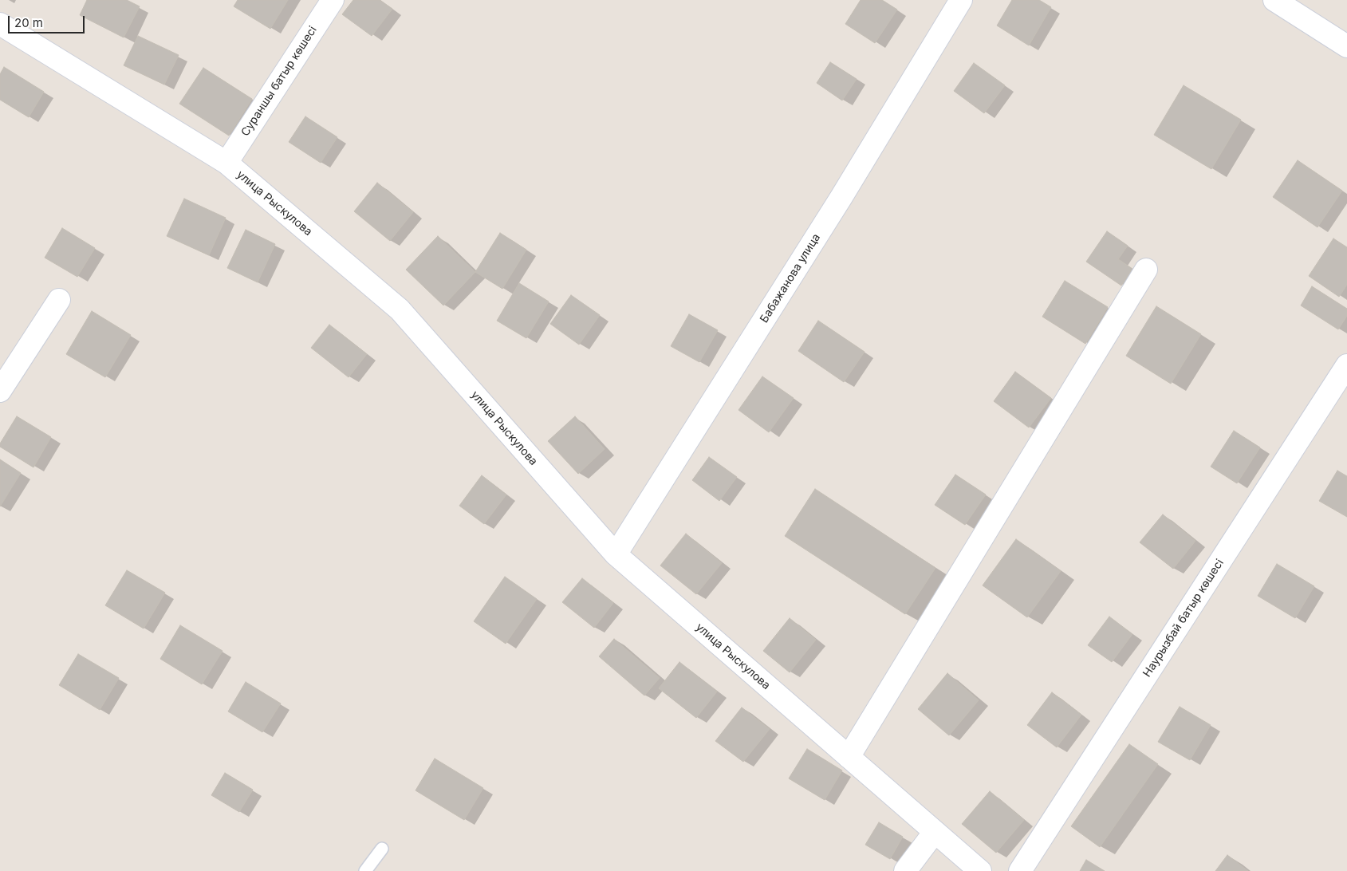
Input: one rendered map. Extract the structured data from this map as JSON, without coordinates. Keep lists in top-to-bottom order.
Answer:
{
  "streets": {
    "street": [
      "Сураншы батыр көшесі",
      "улица Рыскулова",
      "Бабажанова улица",
      "Наурызбай батыр көшесі"
    ]
  },
  "crossings": [
    ["Сураншы батыр көшесі", "улица Рыскулова"],
    ["улица Рыскулова", "Бабажанова улица"]
  ],
  "scale_bar": "20 m"
}
